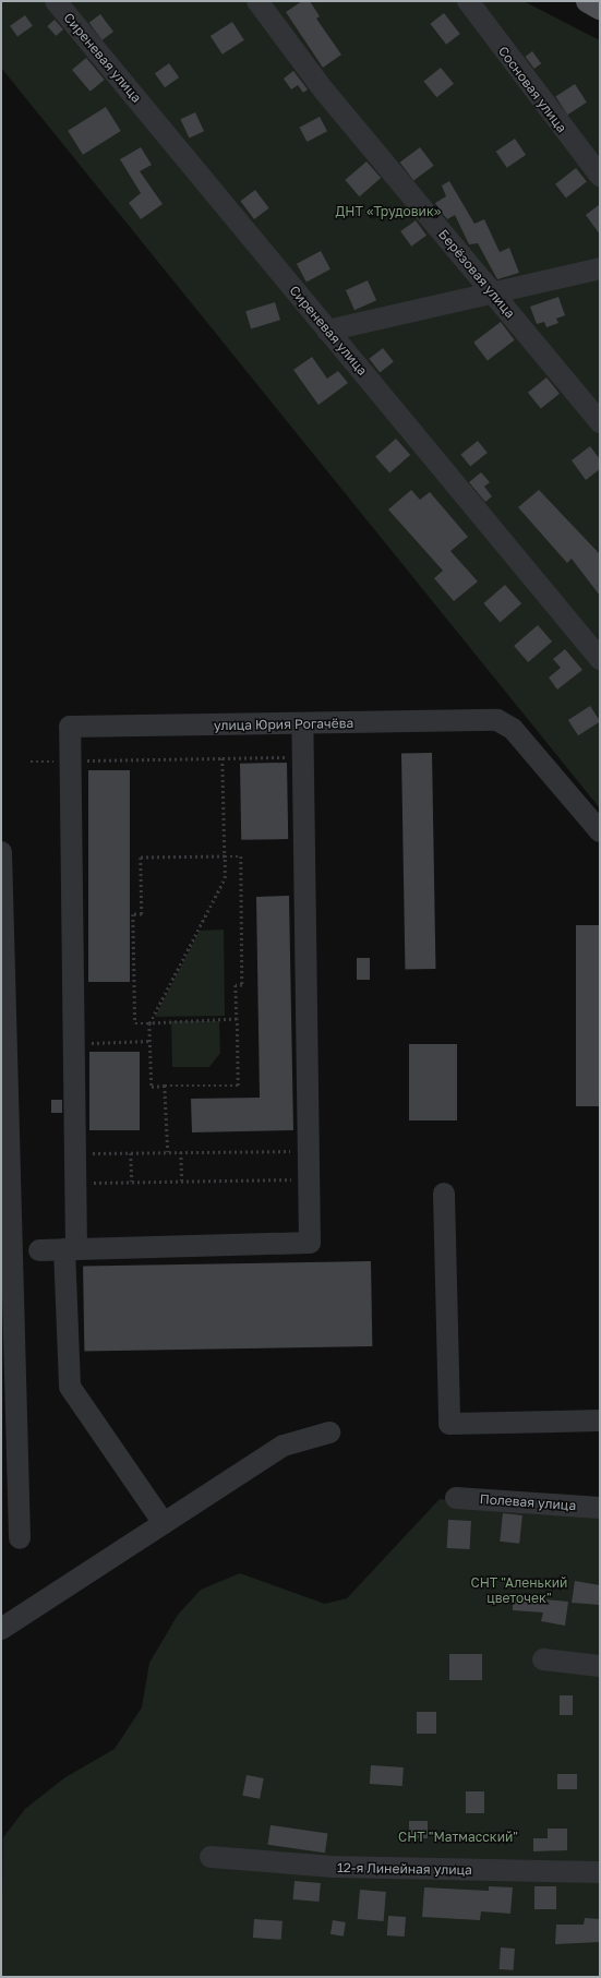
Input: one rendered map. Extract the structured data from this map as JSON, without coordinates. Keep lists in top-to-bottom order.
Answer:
{
  "streets": {
    "street": [
      "Сиреневая улица",
      "Сосновая улица",
      "Берёзовая улица",
      "улица Юрия Рогачёва",
      "Полевая улица",
      "12-я Линейная улица"
    ]
  },
  "parks": ["ДНТ «Трудовик»", "СНТ \"Аленький цветочек\"", "СНТ \"Матмасский\""]
}
